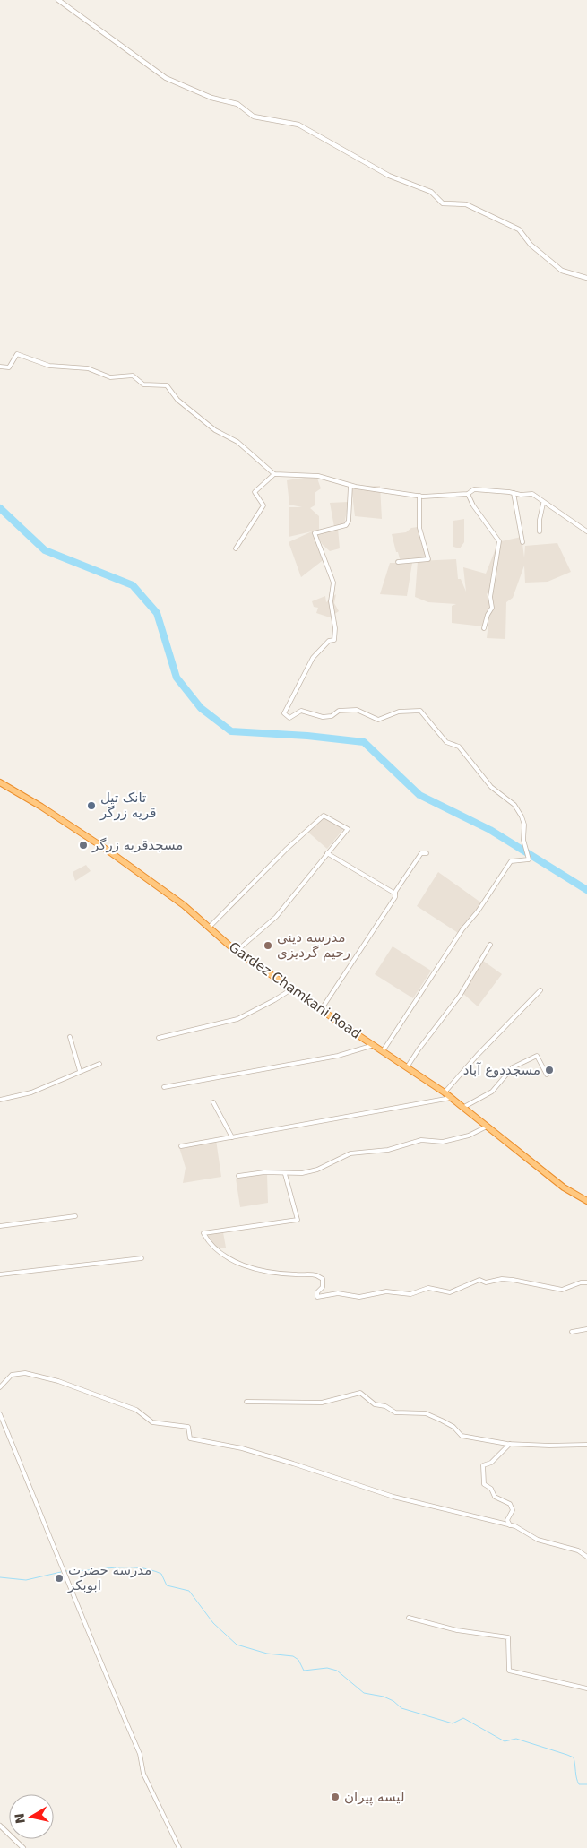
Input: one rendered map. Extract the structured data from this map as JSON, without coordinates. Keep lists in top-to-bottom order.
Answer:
{
  "streets": {
    "highway": ["Gardez Chamkani Road"]
  },
  "places": [
    "تانک تیل قریه زرگر",
    "مسجدقریه زرگر",
    "مدرسه دینی رحیم گردیزی",
    "مسجددوغ آباد",
    "مدرسه حضرت ابوبکر",
    "لیسه پیران"
  ],
  "north": "left"
}
